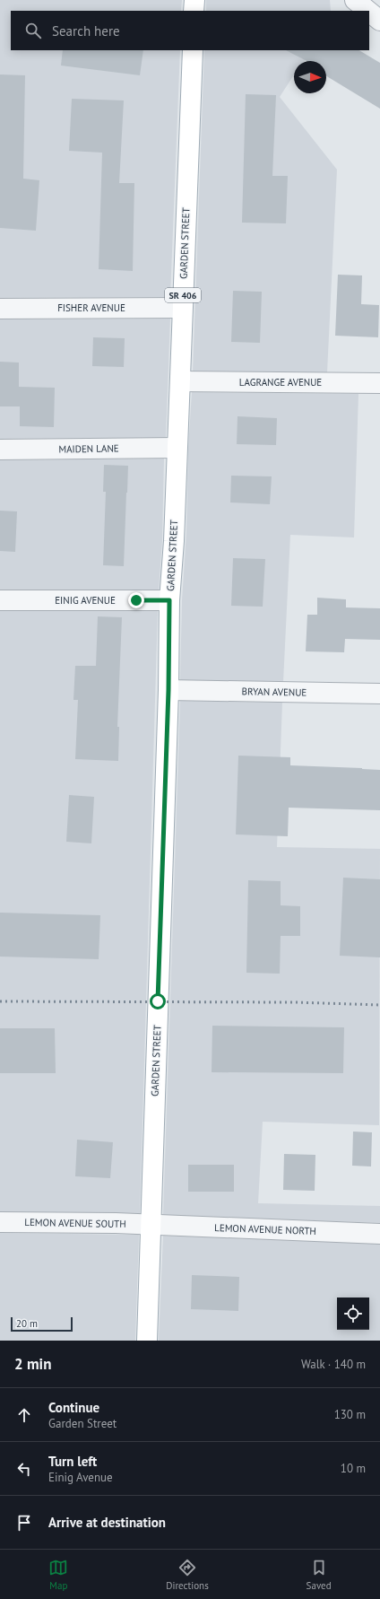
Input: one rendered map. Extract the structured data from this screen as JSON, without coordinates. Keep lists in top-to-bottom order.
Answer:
{
  "streets": {
    "main road": ["GARDEN STREET", "SR 406"],
    "street": [
      "FISHER AVENUE",
      "LAGRANGE AVENUE",
      "MAIDEN LANE",
      "EINIG AVENUE",
      "BRYAN AVENUE",
      "LEMON AVENUE SOUTH",
      "LEMON AVENUE NORTH"
    ]
  },
  "crossings": [
    ["GARDEN STREET", "FISHER AVENUE"],
    ["GARDEN STREET", "LAGRANGE AVENUE"],
    ["GARDEN STREET", "MAIDEN LANE"],
    ["GARDEN STREET", "EINIG AVENUE"],
    ["GARDEN STREET", "BRYAN AVENUE"],
    ["GARDEN STREET", "LEMON AVENUE SOUTH"],
    ["GARDEN STREET", "LEMON AVENUE NORTH"],
    ["LEMON AVENUE SOUTH", "LEMON AVENUE NORTH"]
  ],
  "scale_bar": "20 m",
  "north": "right",
  "page": {
    "search": "Search here",
    "scale": "20 m",
    "heading": ["2 min", "Walk · 140 m"],
    "list": [
      ["Continue", "Garden Street", "130 m"],
      ["Turn left", "Einig Avenue", "10 m"],
      "Arrive at destination"
    ],
    "nav": ["Map", "Directions", "Saved"]
  }
}
